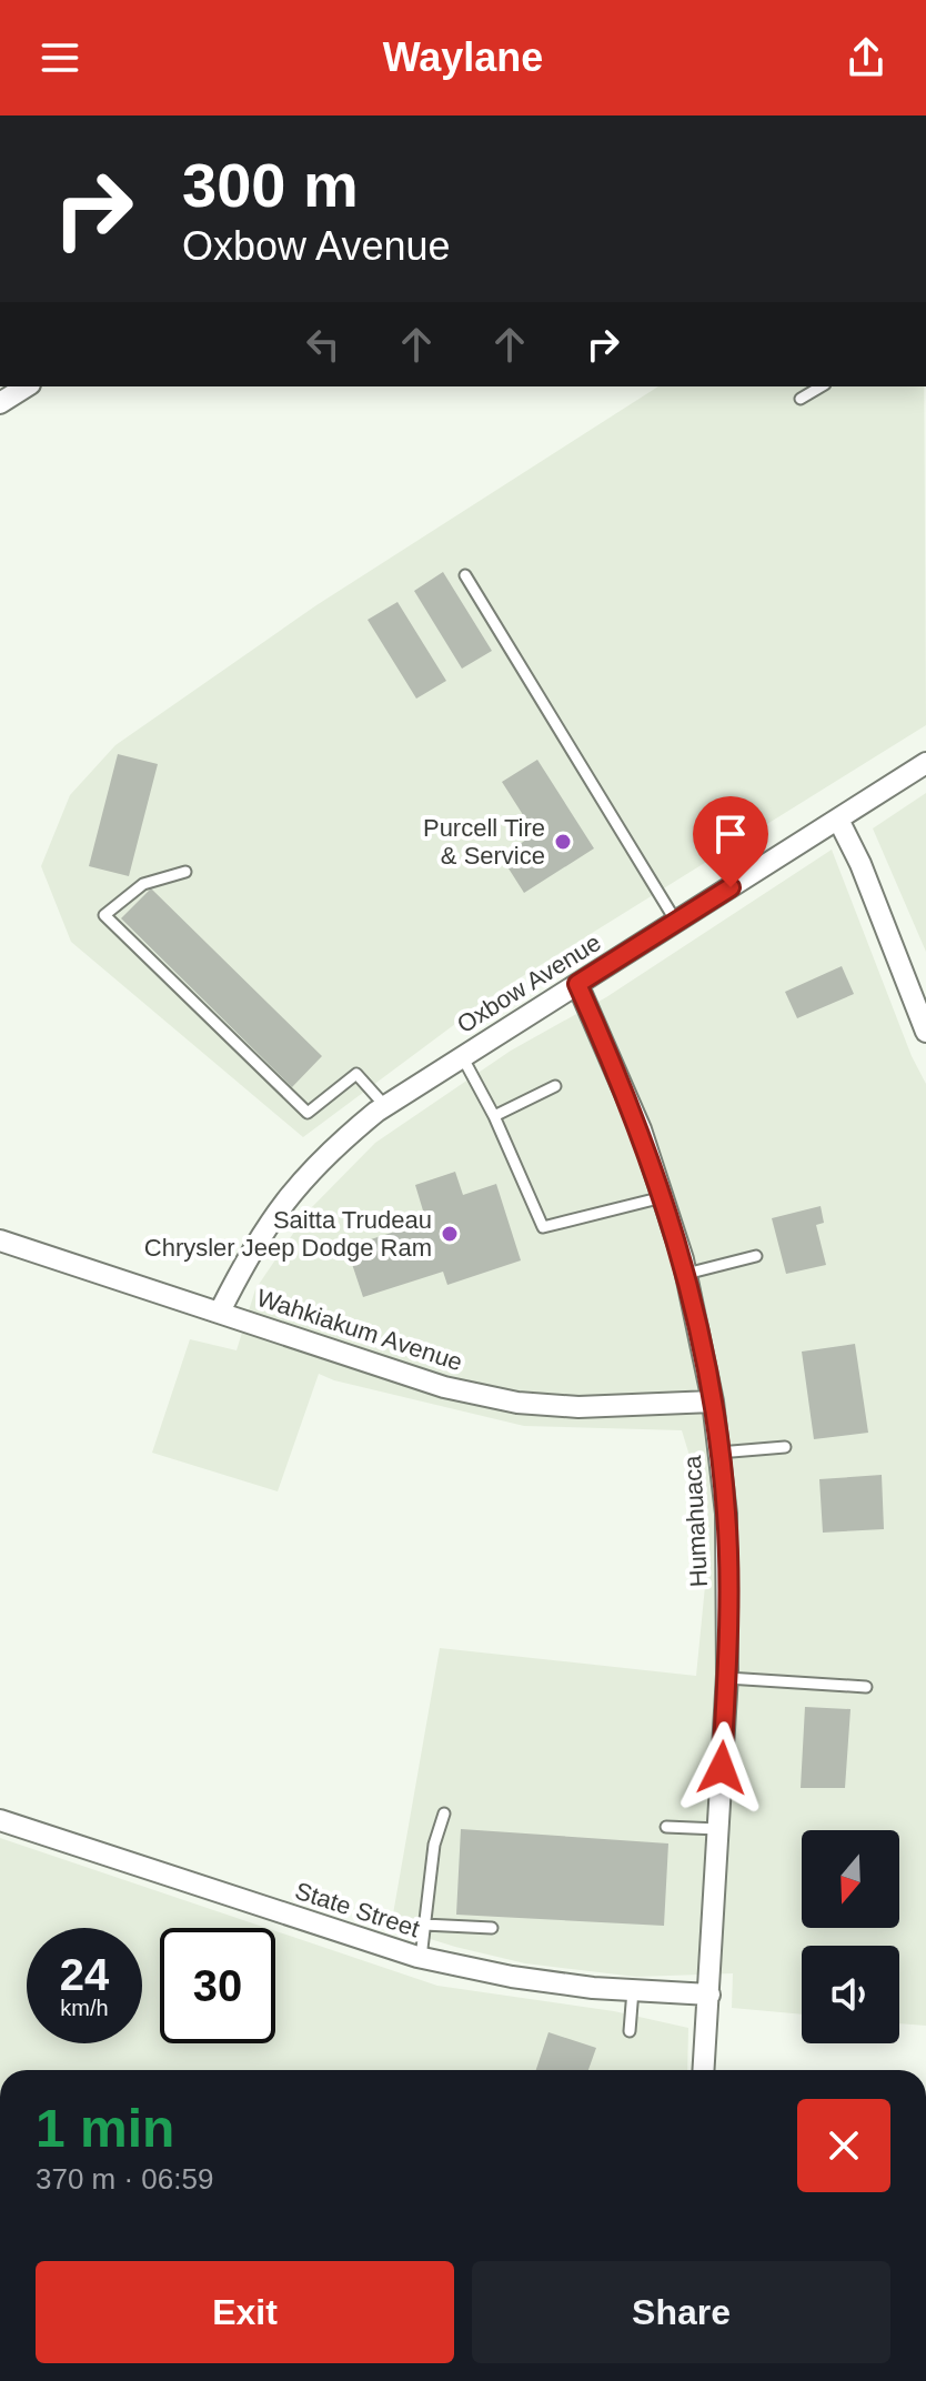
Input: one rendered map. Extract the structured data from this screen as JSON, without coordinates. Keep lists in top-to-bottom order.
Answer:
{
  "streets": {
    "street": [
      "Oxbow Avenue",
      "Wahkiakum Avenue",
      "Humahuaca",
      "State Street"
    ]
  },
  "crossings": [
    ["Oxbow Avenue", "Wahkiakum Avenue"],
    ["Oxbow Avenue", "Humahuaca"],
    ["Wahkiakum Avenue", "Humahuaca"],
    ["Humahuaca", "State Street"]
  ],
  "places": ["Purcell Tire & Service", "Saitta Trudeau Chrysler Jeep Dodge Ram"],
  "north": "bottom",
  "page": {
    "header": "Waylane",
    "turn": ["300 m", "Oxbow Avenue"],
    "speed": "24 km/h",
    "limit": "30",
    "heading": ["1 min", "370 m · 06:59"],
    "buttons": ["Exit", "Share"]
  }
}
